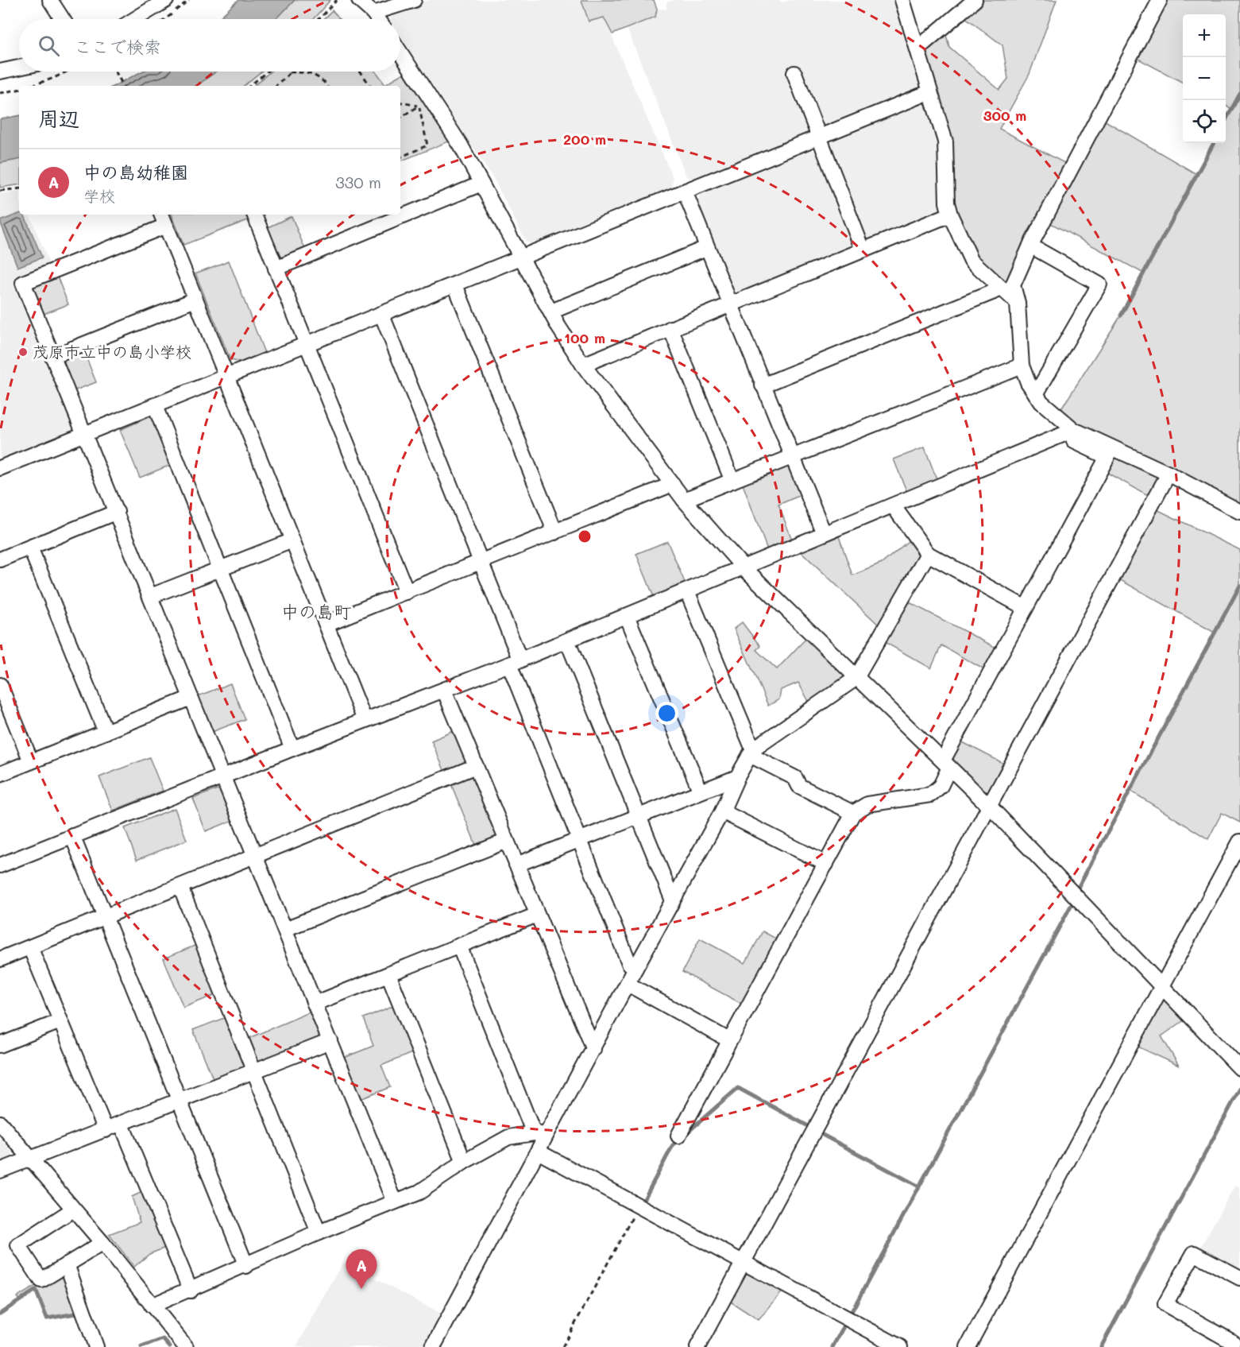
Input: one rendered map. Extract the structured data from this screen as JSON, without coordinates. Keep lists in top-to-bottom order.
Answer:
{
  "districts": ["中の島町"],
  "places": ["茂原市立中の島小学校"],
  "page": {
    "map_buttons": ["+", "−"],
    "search": "ここで検索",
    "heading": "周辺",
    "list": [
      {
        "mark": "A",
        "name": "中の島幼稚園",
        "note": "学校",
        "value": "330 m"
      }
    ],
    "pins": "A"
  },
  "rings": ["300 m", "200 m", "100 m"]
}
